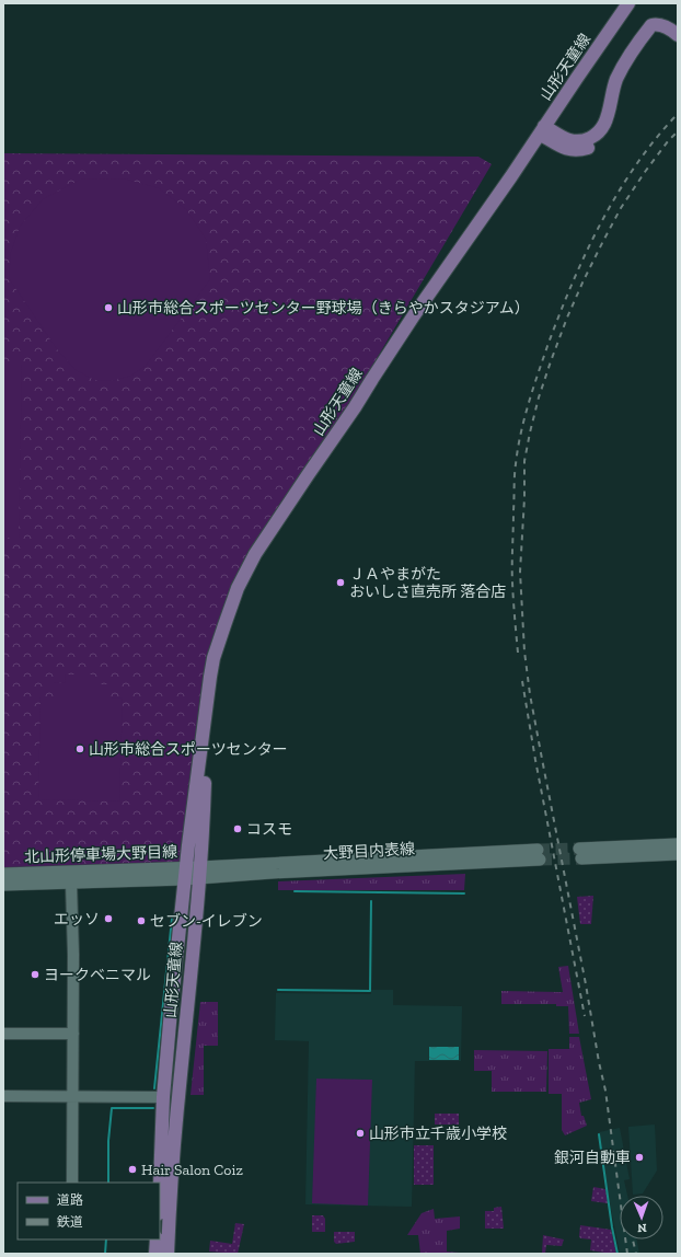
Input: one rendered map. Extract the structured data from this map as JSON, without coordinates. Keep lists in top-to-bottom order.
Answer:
{
  "streets": {
    "main road": ["山形天童線", "大野目内表線", "北山形停車場大野目線"]
  },
  "crossings": [
    ["山形天童線", "大野目内表線"],
    ["山形天童線", "北山形停車場大野目線"],
    ["大野目内表線", "北山形停車場大野目線"]
  ],
  "places": [
    "山形市総合スポーツセンター野球場（きらやかスタジアム）",
    "ＪＡやまがた おいしさ直売所 落合店",
    "山形市総合スポーツセンター",
    "コスモ",
    "エッソ",
    "セブン-イレブン",
    "ヨークベニマル",
    "山形市立千歳小学校",
    "銀河自動車",
    "Hair Salon Coiz"
  ],
  "legend": ["道路", "鉄道"],
  "north": "bottom"
}
